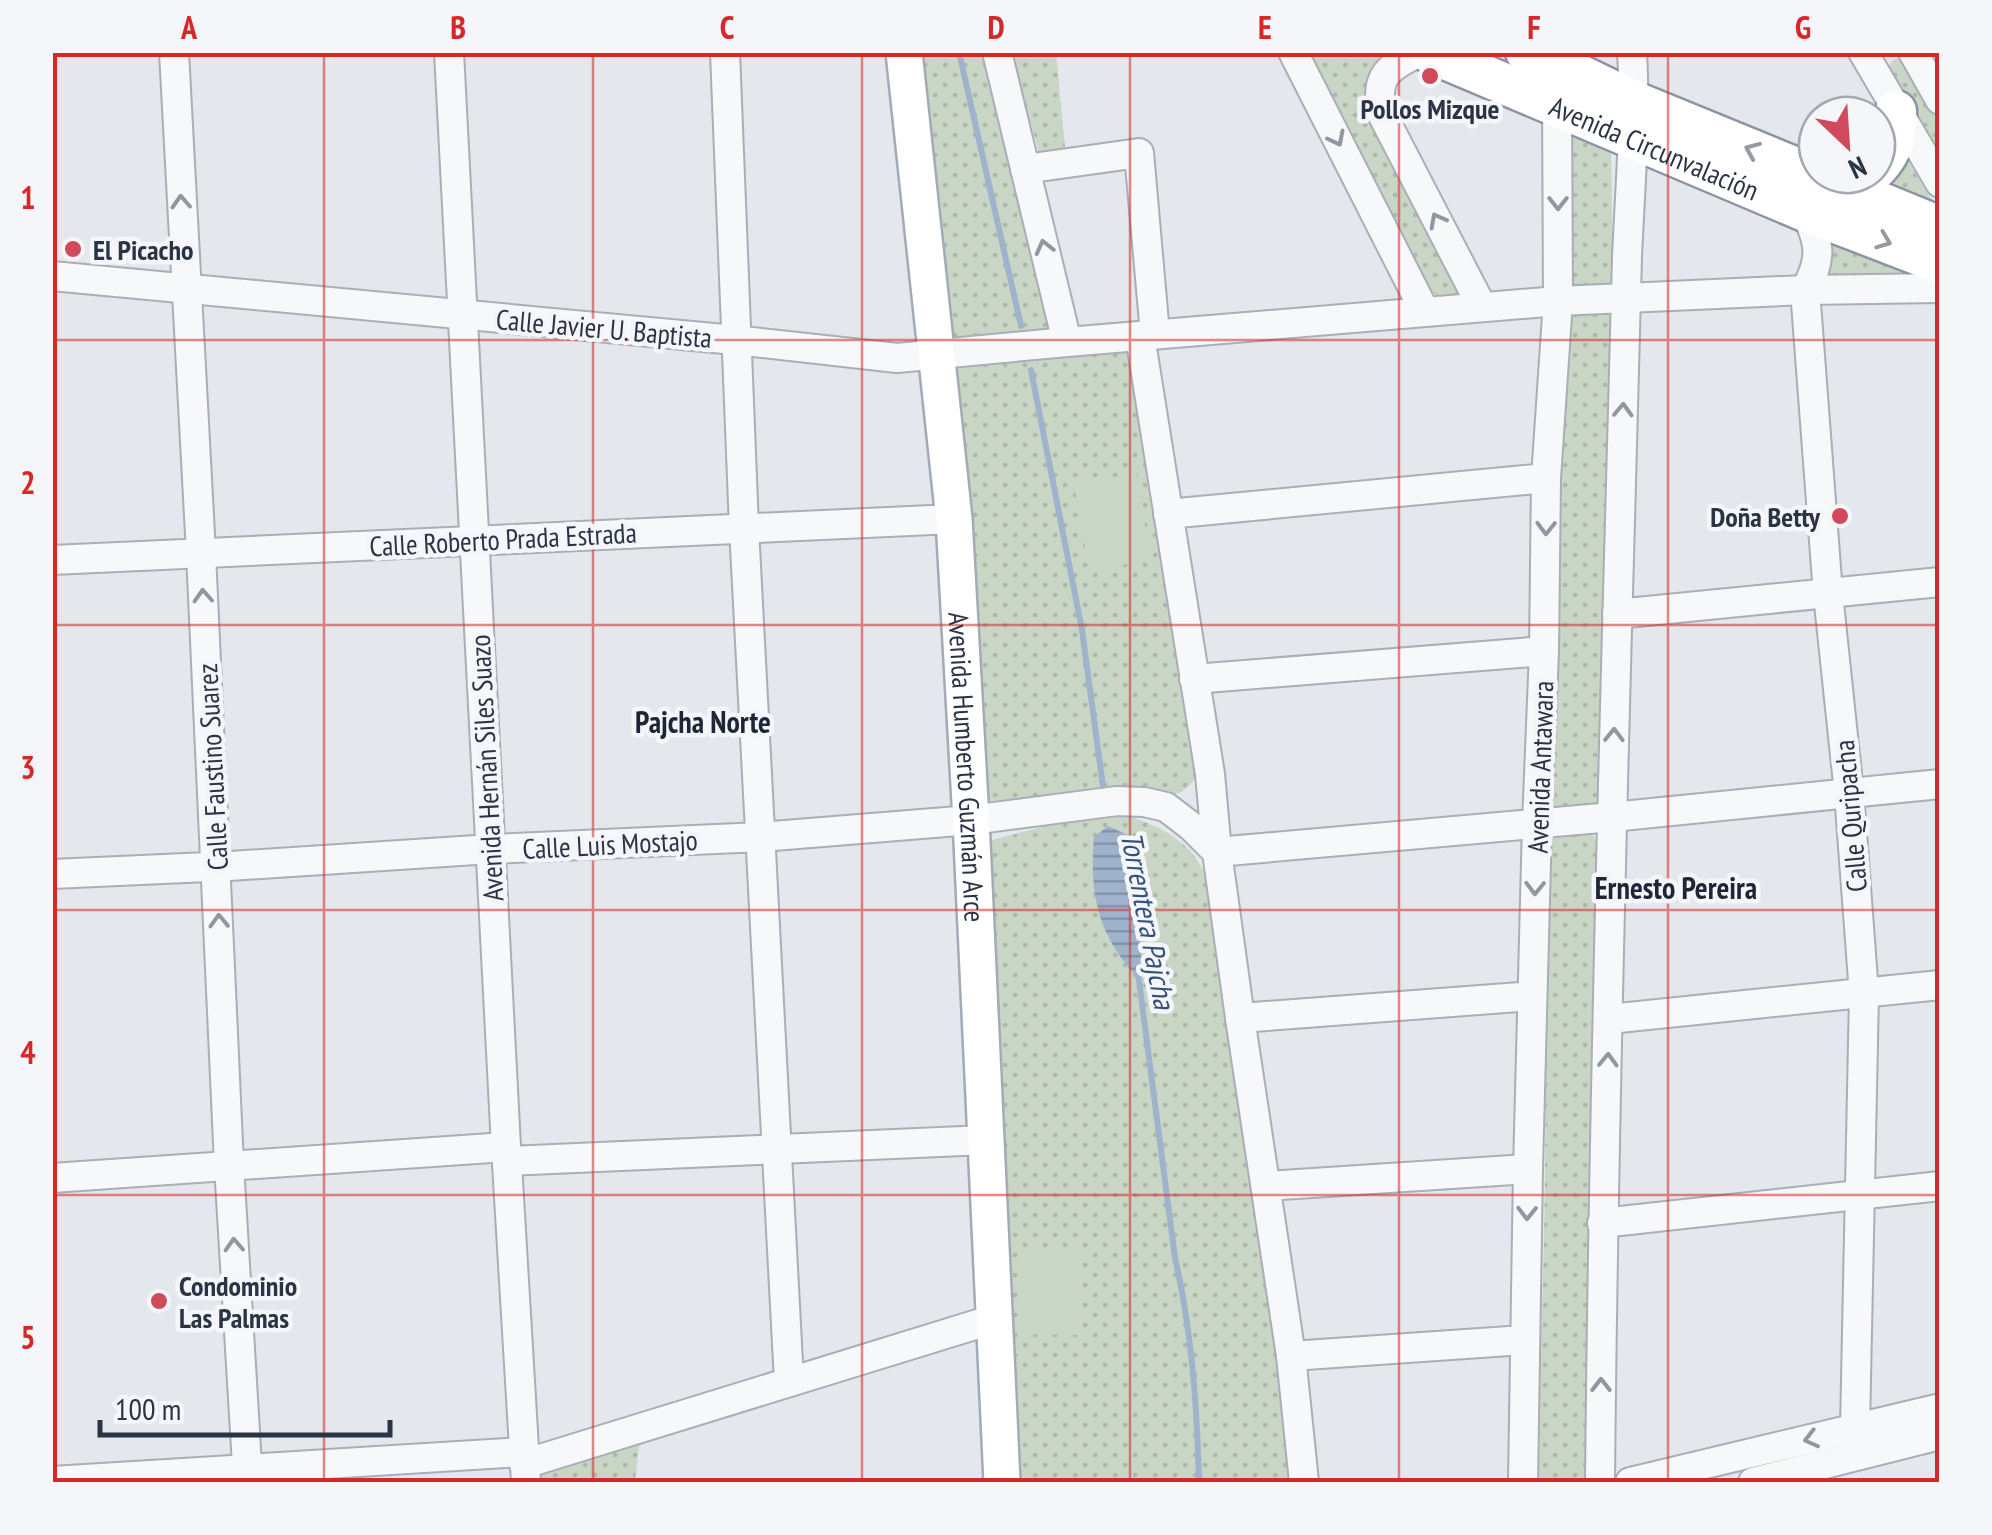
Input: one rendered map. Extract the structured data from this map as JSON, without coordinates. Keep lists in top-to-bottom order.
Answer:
{
  "streets": {
    "highway": ["Avenida Circunvalación"],
    "main road": ["Avenida Humberto Guzmán Arce"],
    "street": [
      "Calle Javier U. Baptista",
      "Calle Roberto Prada Estrada",
      "Calle Faustino Suarez",
      "Avenida Antawara",
      "Avenida Hernán Siles Suazo",
      "Calle Quripacha",
      "Calle Luis Mostajo"
    ]
  },
  "crossings": [
    ["Avenida Circunvalación", "Avenida Antawara"],
    ["Avenida Circunvalación", "Calle Quripacha"],
    ["Calle Javier U. Baptista", "Avenida Humberto Guzmán Arce"],
    ["Calle Javier U. Baptista", "Calle Faustino Suarez"],
    ["Calle Javier U. Baptista", "Avenida Antawara"],
    ["Calle Javier U. Baptista", "Avenida Hernán Siles Suazo"],
    ["Calle Javier U. Baptista", "Calle Quripacha"],
    ["Calle Roberto Prada Estrada", "Avenida Humberto Guzmán Arce"],
    ["Calle Roberto Prada Estrada", "Calle Faustino Suarez"],
    ["Calle Roberto Prada Estrada", "Avenida Hernán Siles Suazo"],
    ["Avenida Humberto Guzmán Arce", "Calle Luis Mostajo"],
    ["Calle Faustino Suarez", "Calle Luis Mostajo"],
    ["Avenida Hernán Siles Suazo", "Calle Luis Mostajo"]
  ],
  "one_way": ["Calle Faustino Suarez"],
  "districts": ["Pajcha Norte", "Ernesto Pereira"],
  "water": ["Torrentera Pajcha"],
  "places": [
    "Pollos Mizque",
    "El Picacho",
    "Doña Betty",
    "Condominio Las Palmas"
  ],
  "scale_bar": "100 m",
  "north": "bottom right",
  "grid": {
    "columns": [
      "A",
      "B",
      "C",
      "D",
      "E",
      "F",
      "G"
    ],
    "rows": [
      "1",
      "2",
      "3",
      "4",
      "5"
    ]
  }
}
